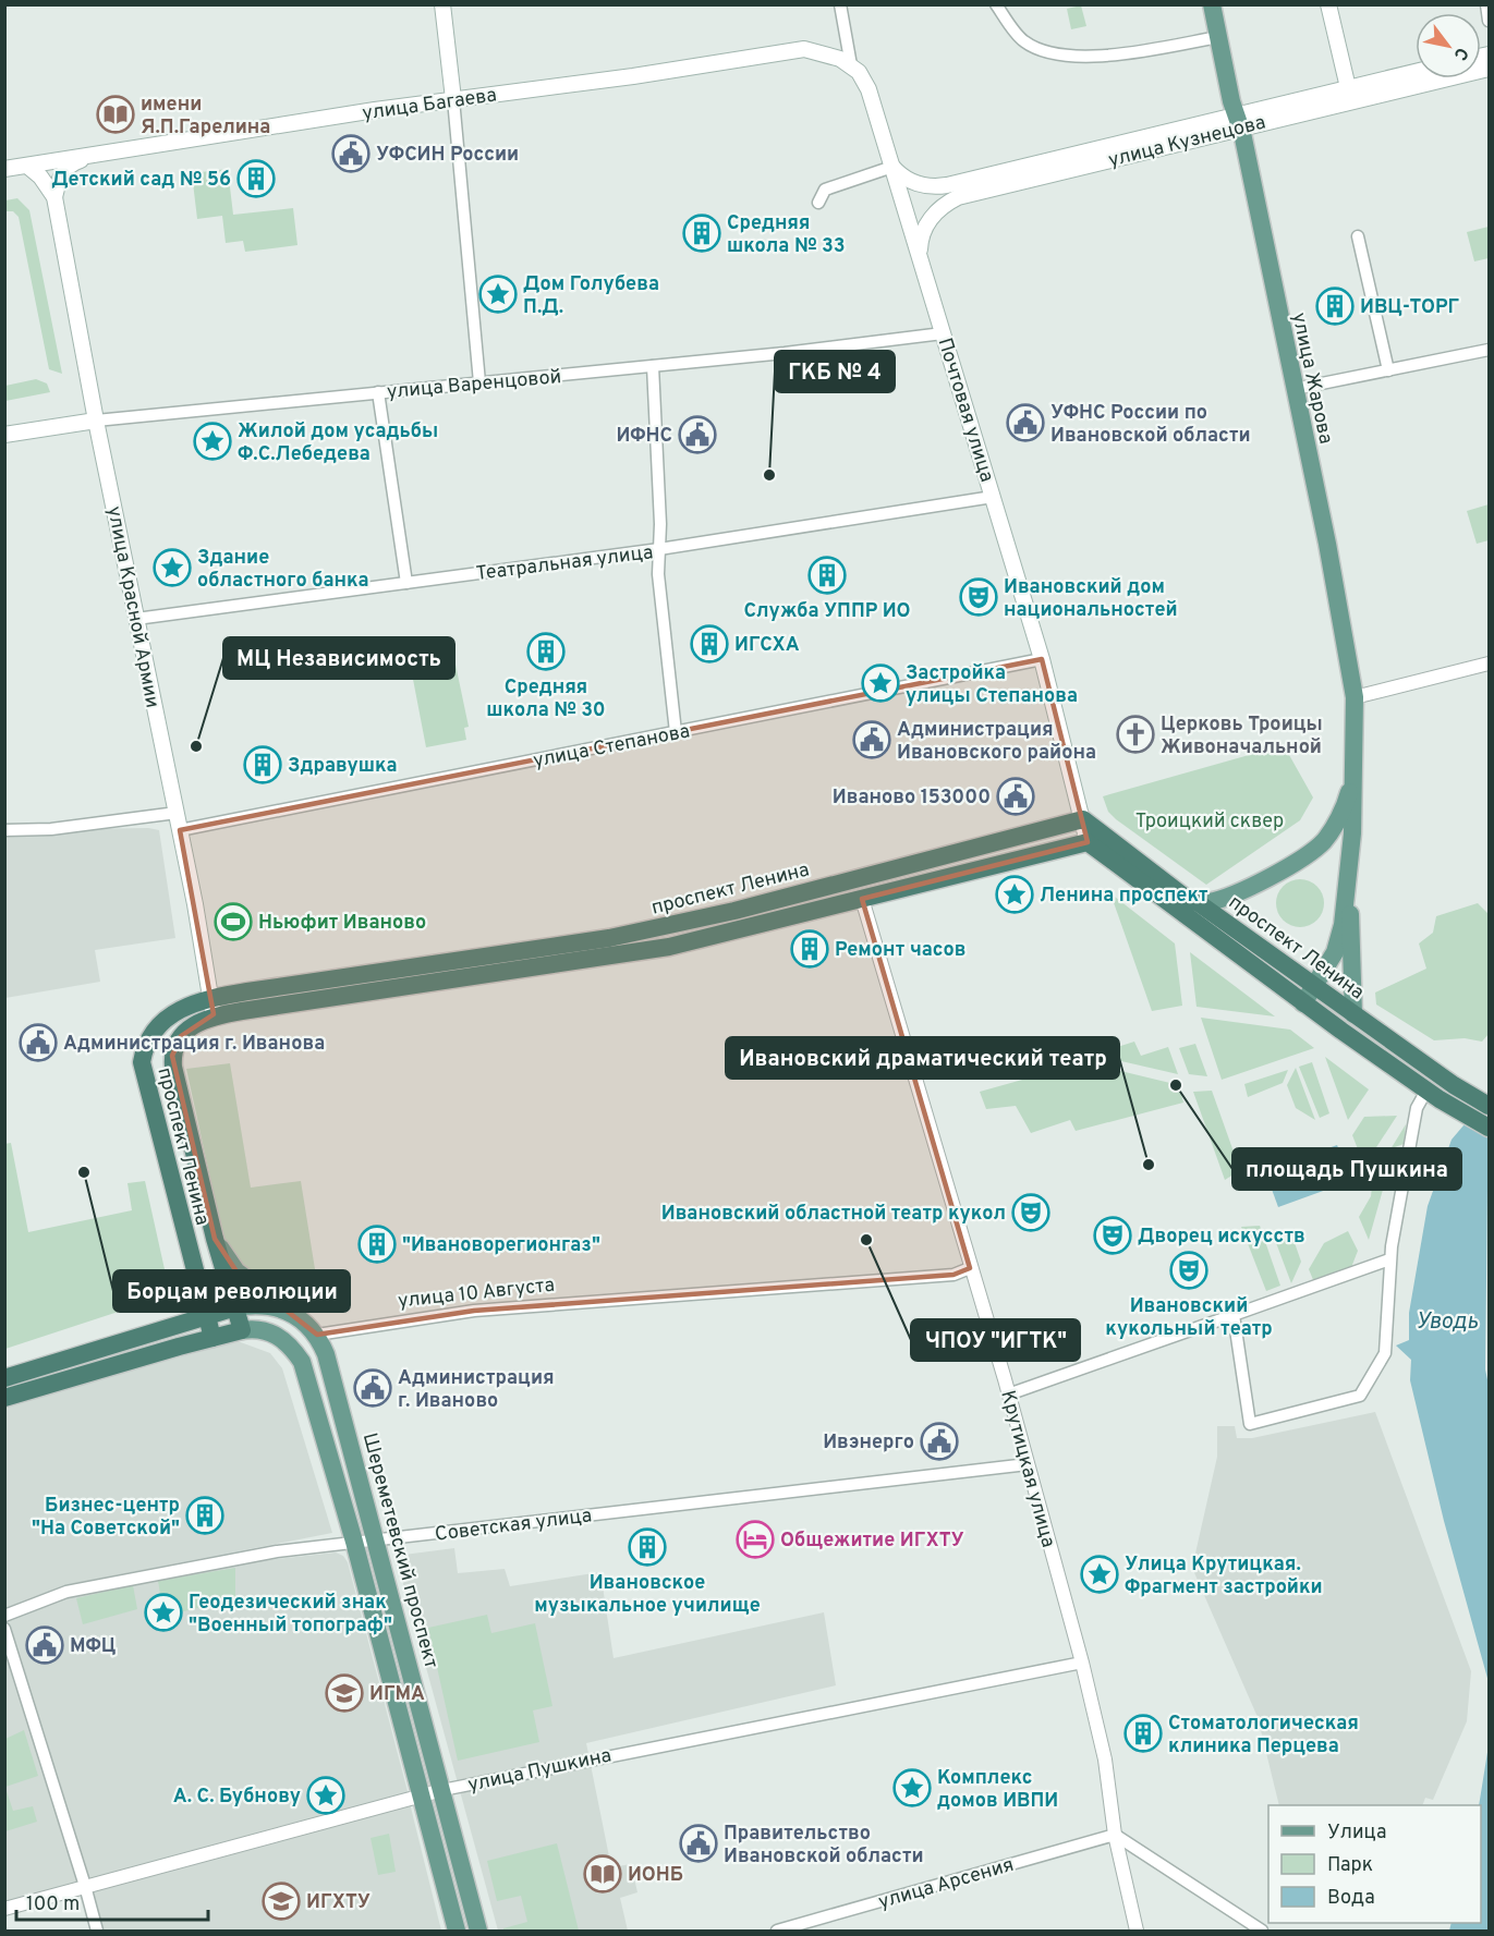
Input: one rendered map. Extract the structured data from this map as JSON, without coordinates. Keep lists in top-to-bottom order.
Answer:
{
  "streets": {
    "highway": ["проспект Ленина"],
    "main road": [
      "улица Багаева",
      "улица Кузнецова",
      "улица Жарова",
      "улица Варенцовой",
      "Почтовая улица",
      "улица Красной Армии",
      "Шереметевский проспект"
    ],
    "street": [
      "Театральная улица",
      "улица Степанова",
      "улица 10 Августа",
      "Крутицкая улица",
      "Советская улица",
      "улица Пушкина",
      "улица Арсения"
    ]
  },
  "crossings": [
    ["улица Багаева", "Почтовая улица"],
    ["улица Багаева", "улица Красной Армии"],
    ["улица Кузнецова", "улица Жарова"],
    ["улица Кузнецова", "Почтовая улица"],
    ["улица Варенцовой", "Почтовая улица"],
    ["улица Варенцовой", "улица Красной Армии"],
    ["Почтовая улица", "Театральная улица"],
    ["Почтовая улица", "улица Степанова"],
    ["Почтовая улица", "проспект Ленина"],
    ["Театральная улица", "улица Красной Армии"],
    ["улица Красной Армии", "улица Степанова"],
    ["улица Красной Армии", "проспект Ленина"],
    ["проспект Ленина", "Крутицкая улица"],
    ["улица 10 Августа", "Крутицкая улица"],
    ["улица 10 Августа", "Шереметевский проспект"],
    ["Крутицкая улица", "Советская улица"],
    ["Крутицкая улица", "улица Пушкина"],
    ["Крутицкая улица", "улица Арсения"],
    ["Советская улица", "Шереметевский проспект"],
    ["Шереметевский проспект", "улица Пушкина"]
  ],
  "water": ["Уводь"],
  "parks": ["Троицкий сквер"],
  "places": {
    "library": ["имени Я.П.Гарелина", "ИОНБ"],
    "public building": [
      "УФСИН России",
      "УФНС России по Ивановской области",
      "ИФНС",
      "Администрация Ивановского района",
      "Иваново 153000",
      "Администрация г. Иванова",
      "Администрация г. Иваново",
      "Ивэнерго",
      "МФЦ",
      "Правительство Ивановской области"
    ],
    "building": [
      "Детский сад № 56",
      "Средняя школа № 33",
      "ИВЦ-ТОРГ",
      "Служба УППР ИО",
      "ИГСХА",
      "Средняя школа № 30",
      "Здравушка",
      "Ремонт часов",
      "\"Ивановорегионгаз\"",
      "Бизнес-центр \"На Советской\"",
      "Ивановское музыкальное училище",
      "Стоматологическая клиника Перцева"
    ],
    "place": [
      "Дом Голубева П.Д.",
      "Жилой дом усадьбы Ф.С.Лебедева",
      "Здание областного банка",
      "Застройка улицы Степанова",
      "Ленина проспект",
      "Улица Крутицкая. Фрагмент застройки",
      "Геодезический знак \"Военный топограф\"",
      "Комплекс домов ИВПИ",
      "А. С. Бубнову"
    ],
    "other": [
      "ГКБ № 4",
      "МЦ Независимость",
      "площадь Пушкина",
      "Ивановский драматический театр",
      "Борцам революции",
      "ЧПОУ \"ИГТК\""
    ],
    "theatre": [
      "Ивановский дом национальностей",
      "Ивановский областной театр кукол",
      "Дворец искусств",
      "Ивановский кукольный театр"
    ],
    "church": ["Церковь Троицы Живоначальной"],
    "sports": ["Ньюфит Иваново"],
    "hotel": ["Общежитие ИГХТУ"],
    "school or university": ["ИГМА", "ИГХТУ"]
  },
  "legend": ["Улица", "Парк", "Вода"],
  "scale_bar": "100 m",
  "north": "bottom right"
}
